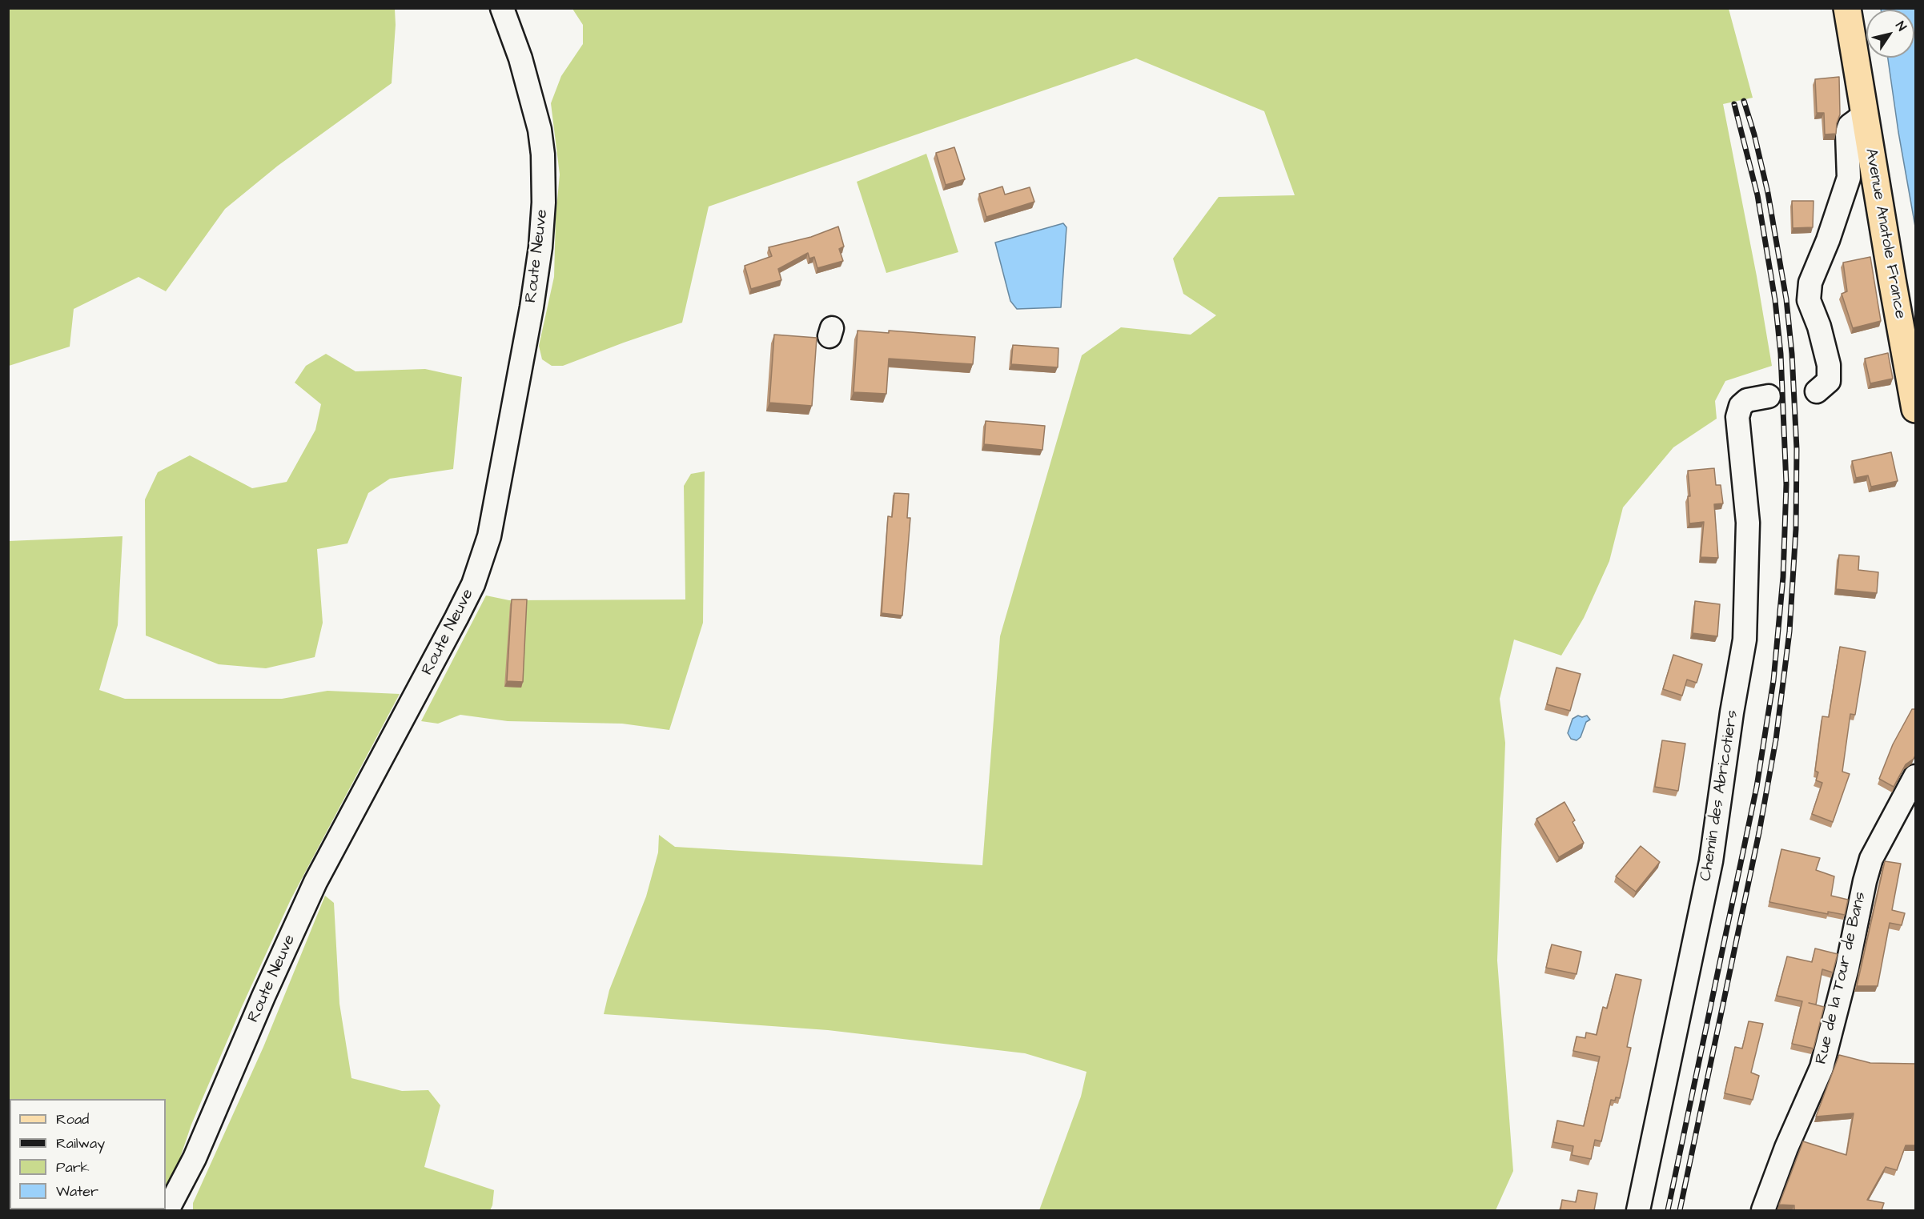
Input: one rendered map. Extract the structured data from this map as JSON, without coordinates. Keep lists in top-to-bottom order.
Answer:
{
  "streets": {
    "main road": ["Avenue Anatole France"],
    "street": ["Route Neuve", "Chemin des Abricotiers", "Rue de la Tour de Bans"]
  },
  "legend": [
    "Road",
    "Railway",
    "Park",
    "Water"
  ],
  "north": "top right"
}
